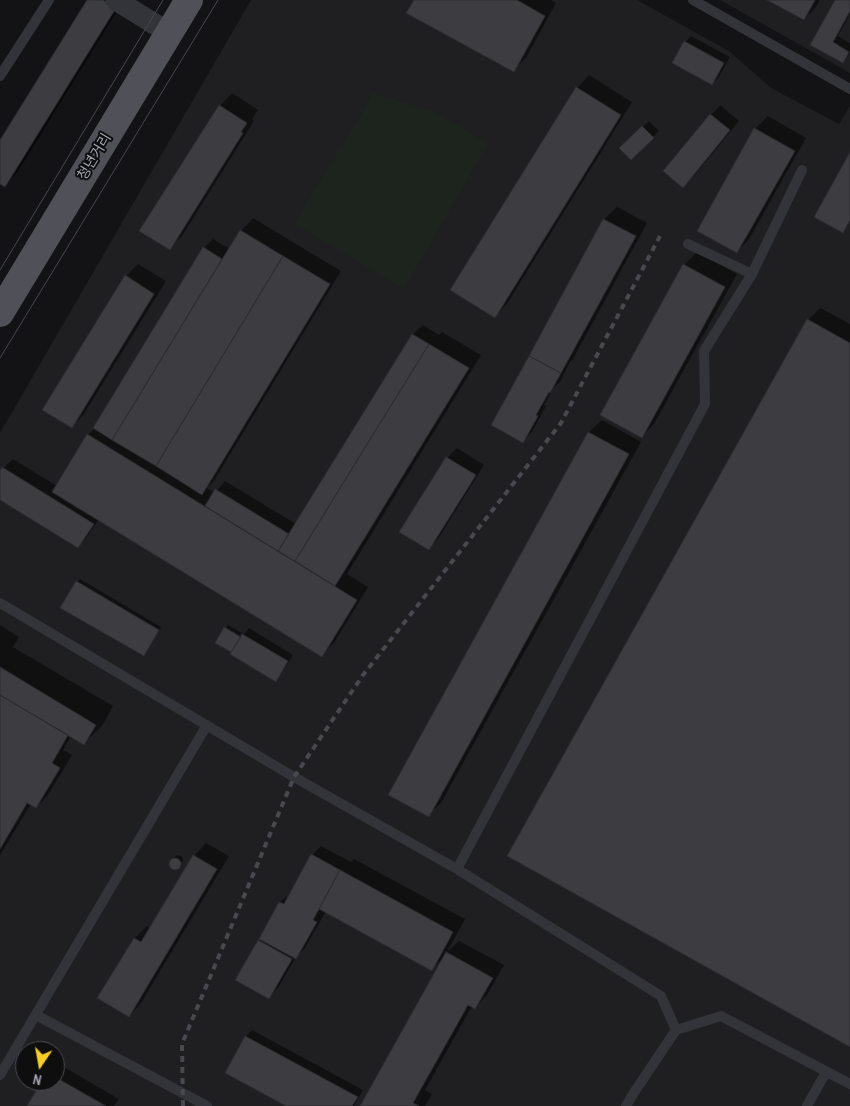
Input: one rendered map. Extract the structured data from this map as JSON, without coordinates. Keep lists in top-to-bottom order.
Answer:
{
  "streets": {
    "main road": ["청년거리"]
  },
  "north": "bottom"
}
